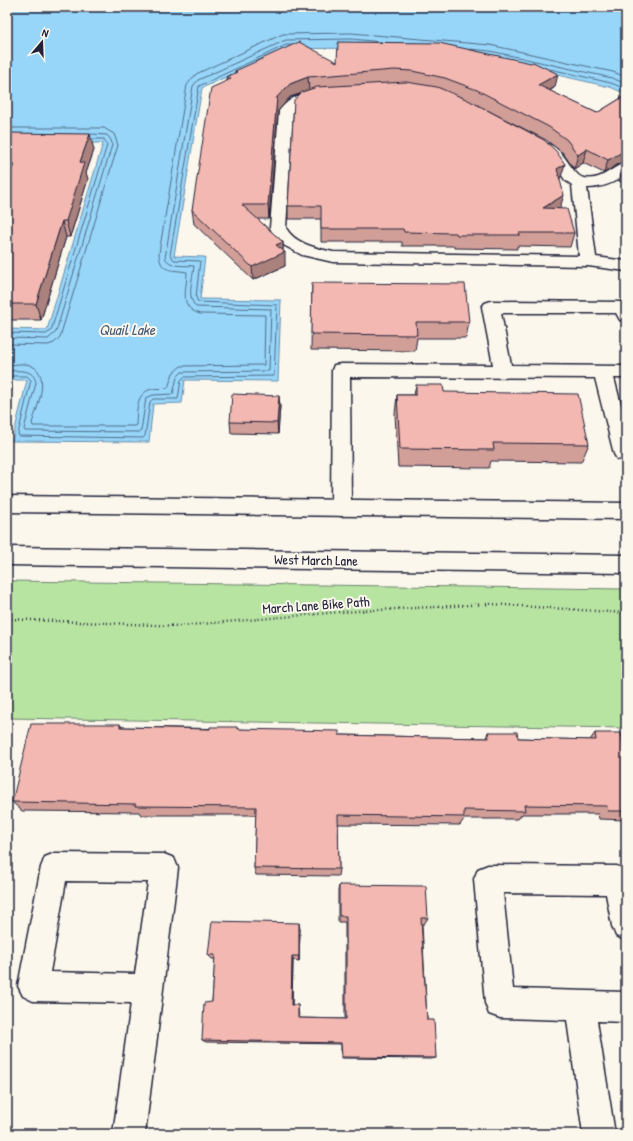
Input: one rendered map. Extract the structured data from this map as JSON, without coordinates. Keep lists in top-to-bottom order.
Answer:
{
  "streets": {
    "street": ["West March Lane"],
    "path": ["March Lane Bike Path"]
  },
  "water": ["Quail Lake"],
  "north": "top"
}
